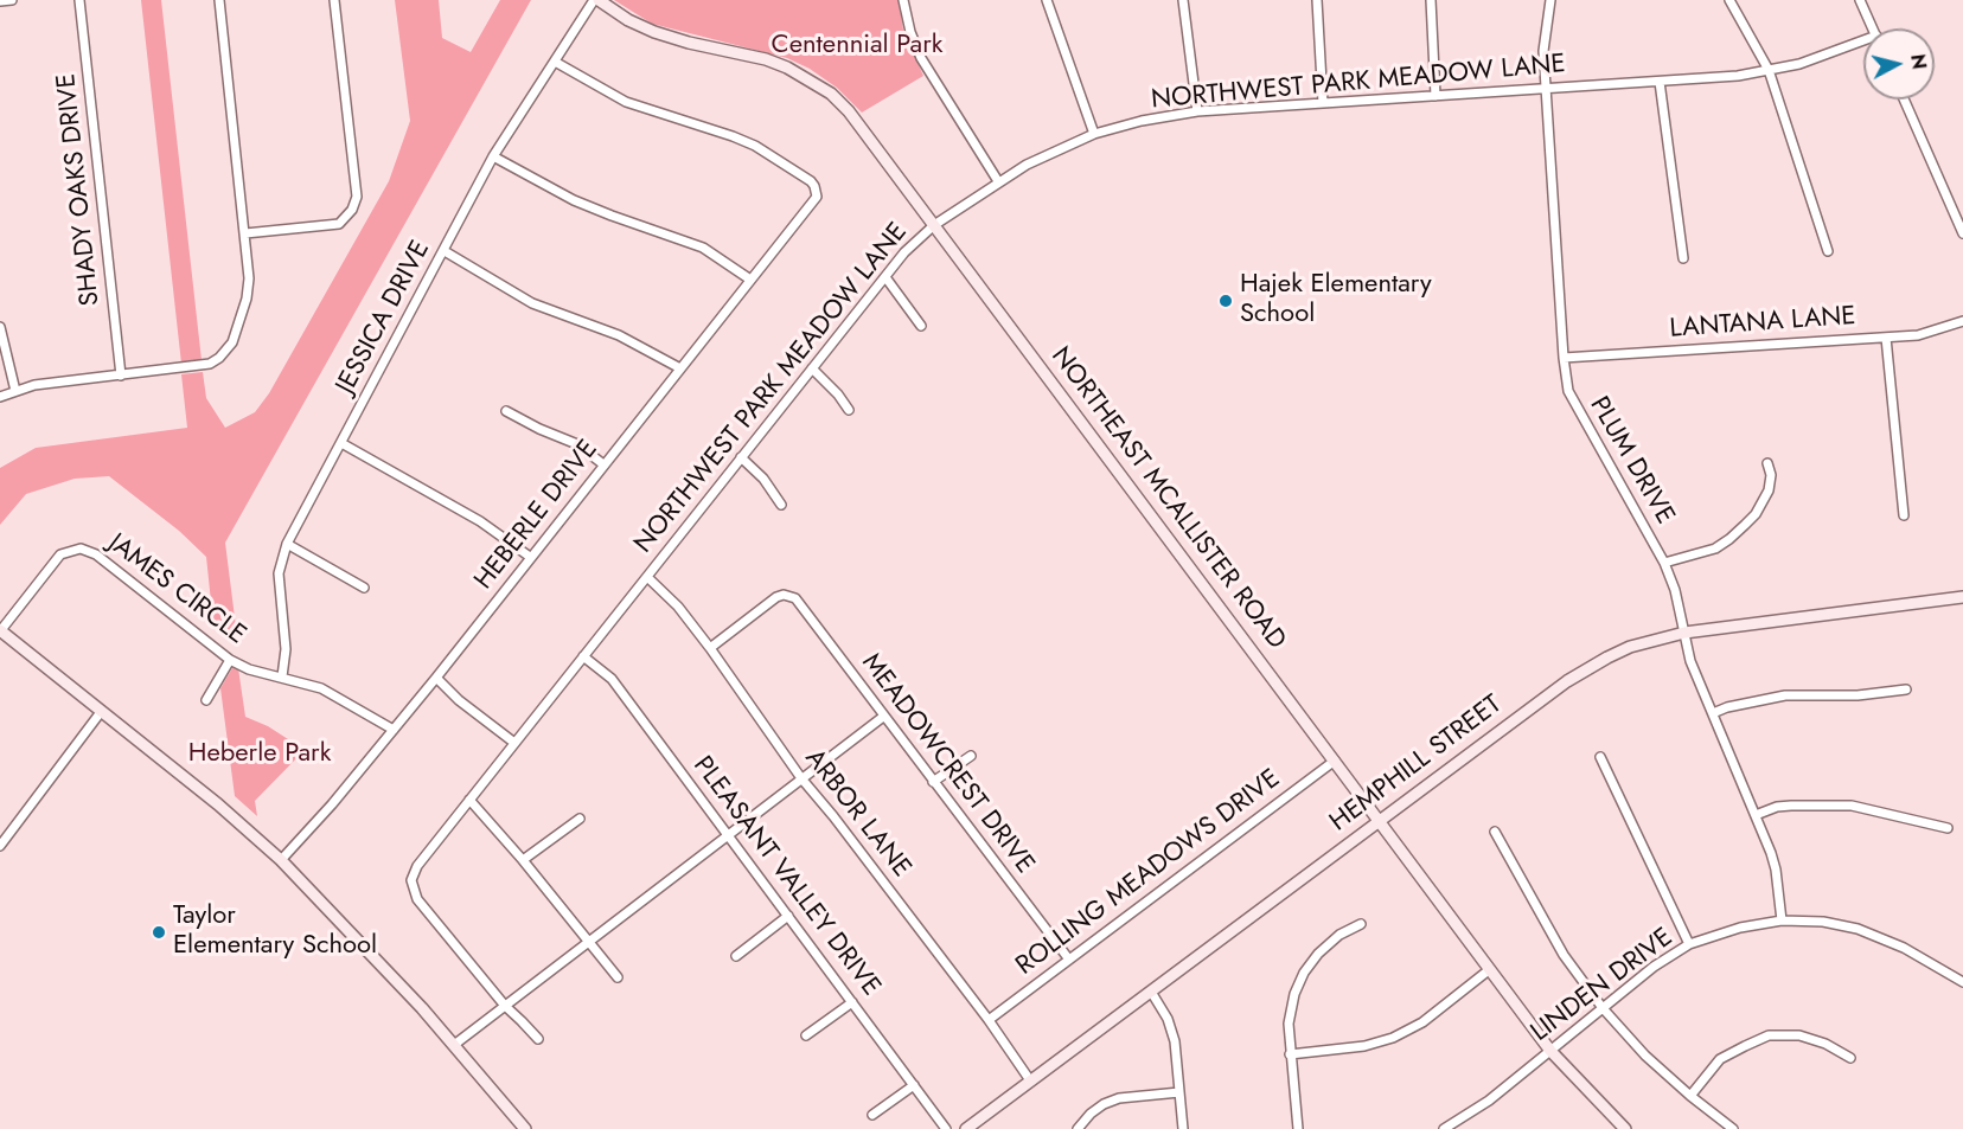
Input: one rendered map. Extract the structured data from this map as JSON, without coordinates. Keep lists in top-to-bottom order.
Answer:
{
  "streets": {
    "street": [
      "NORTHWEST PARK MEADOW LANE",
      "SHADY OAKS DRIVE",
      "JESSICA DRIVE",
      "LANTANA LANE",
      "PLUM DRIVE",
      "NORTHEAST MCALLISTER ROAD",
      "HEBERLE DRIVE",
      "JAMES CIRCLE",
      "MEADOWCREST DRIVE",
      "HEMPHILL STREET",
      "ARBOR LANE",
      "ROLLING MEADOWS DRIVE",
      "PLEASANT VALLEY DRIVE",
      "LINDEN DRIVE"
    ]
  },
  "crossings": [
    ["NORTHWEST PARK MEADOW LANE", "PLUM DRIVE"],
    ["NORTHWEST PARK MEADOW LANE", "NORTHEAST MCALLISTER ROAD"],
    ["NORTHWEST PARK MEADOW LANE", "ARBOR LANE"],
    ["NORTHWEST PARK MEADOW LANE", "PLEASANT VALLEY DRIVE"],
    ["JESSICA DRIVE", "NORTHEAST MCALLISTER ROAD"],
    ["JESSICA DRIVE", "HEBERLE DRIVE"],
    ["JESSICA DRIVE", "JAMES CIRCLE"],
    ["LANTANA LANE", "PLUM DRIVE"],
    ["PLUM DRIVE", "HEMPHILL STREET"],
    ["PLUM DRIVE", "LINDEN DRIVE"],
    ["NORTHEAST MCALLISTER ROAD", "HEMPHILL STREET"],
    ["NORTHEAST MCALLISTER ROAD", "ROLLING MEADOWS DRIVE"],
    ["NORTHEAST MCALLISTER ROAD", "LINDEN DRIVE"],
    ["HEBERLE DRIVE", "JAMES CIRCLE"],
    ["MEADOWCREST DRIVE", "ARBOR LANE"],
    ["MEADOWCREST DRIVE", "ROLLING MEADOWS DRIVE"],
    ["HEMPHILL STREET", "ARBOR LANE"],
    ["ARBOR LANE", "ROLLING MEADOWS DRIVE"]
  ],
  "parks": ["Centennial Park", "Heberle Park"],
  "places": ["Hajek Elementary School", "Taylor Elementary School"],
  "north": "right"
}
